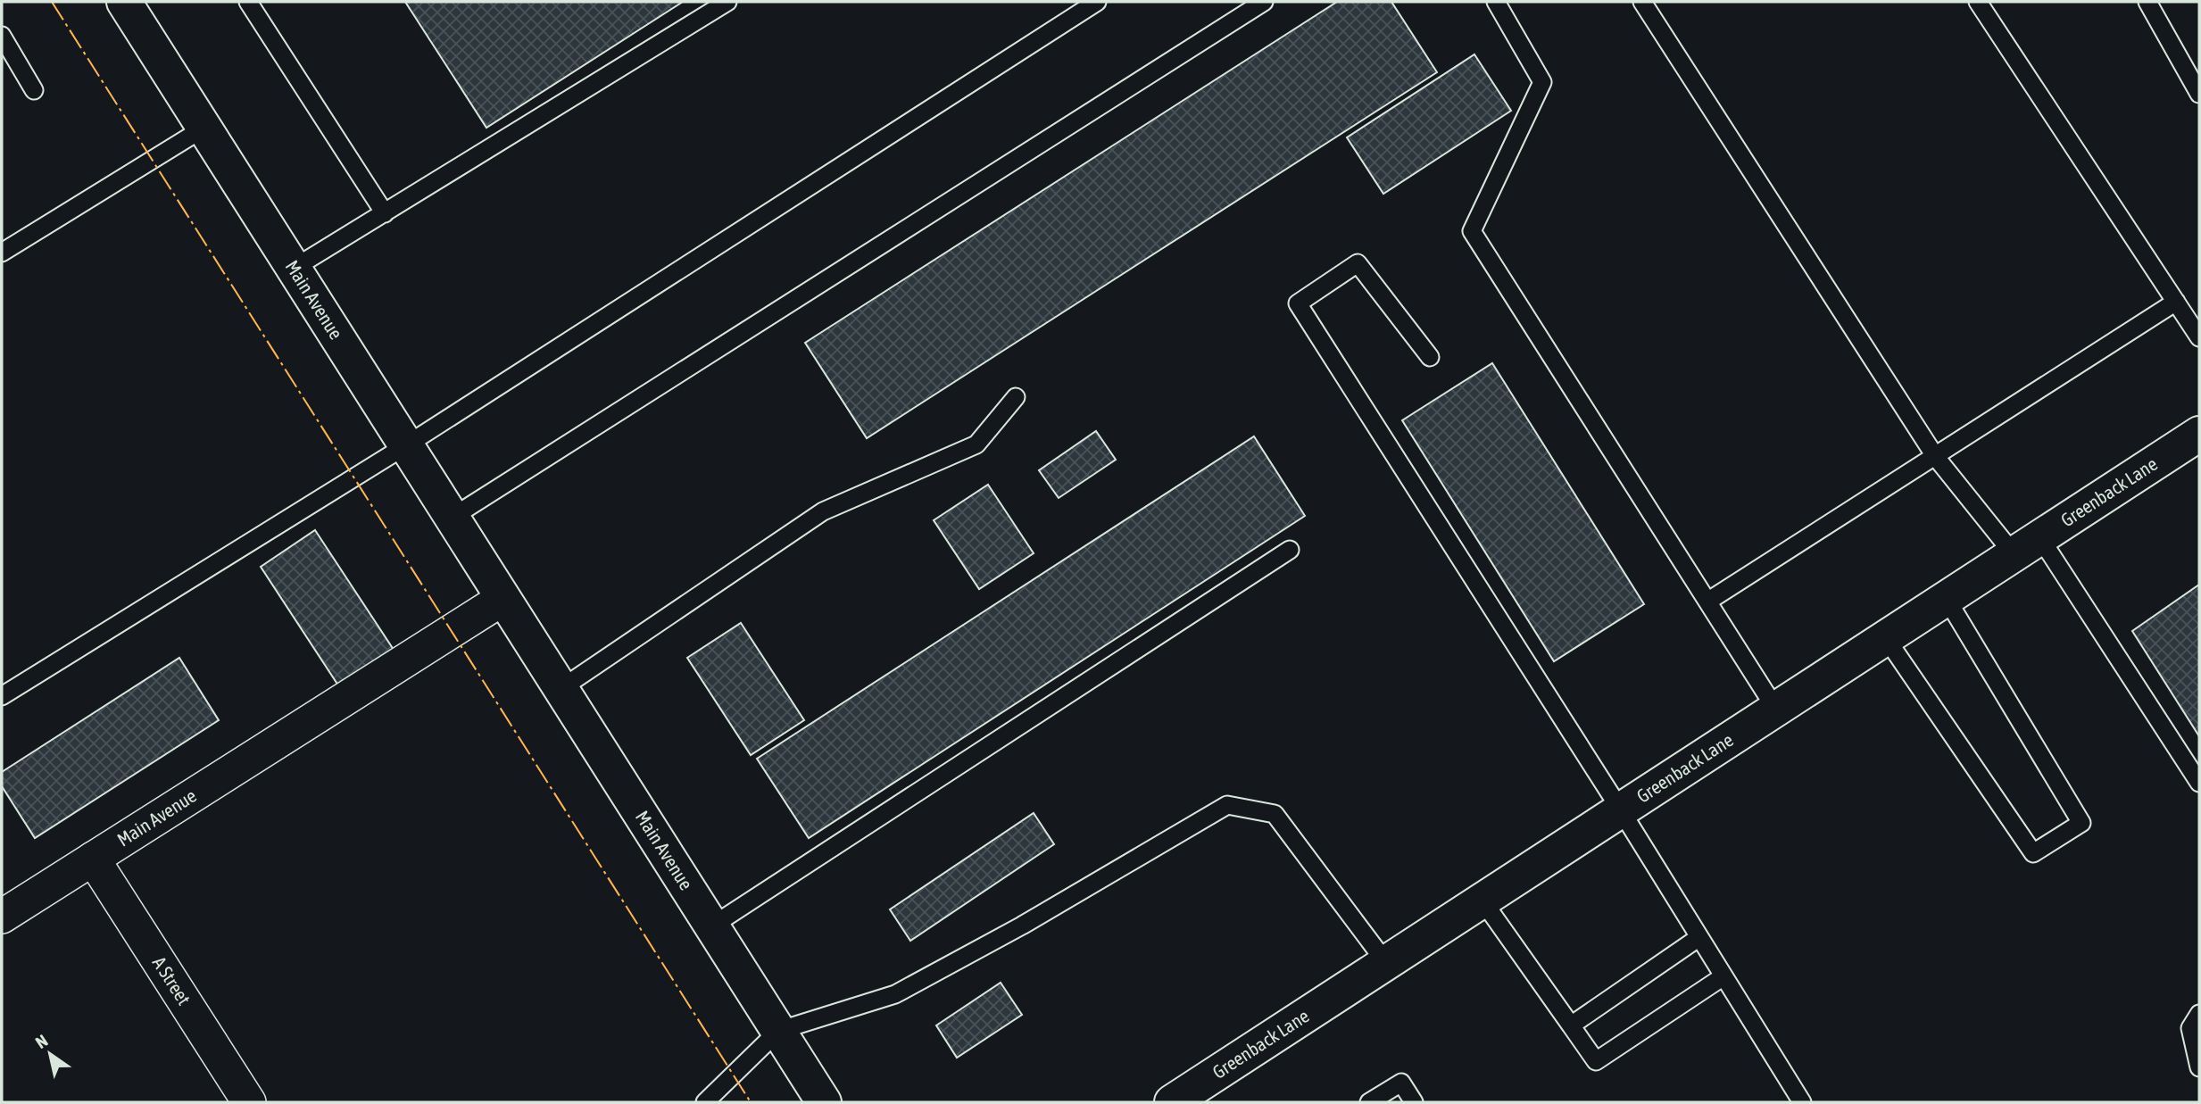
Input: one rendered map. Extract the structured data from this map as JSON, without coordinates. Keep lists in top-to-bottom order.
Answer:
{
  "streets": {
    "street": ["Main Avenue", "Greenback Lane", "A Street"]
  },
  "crossings": [
    ["Main Avenue", "A Street"]
  ],
  "north": "top left"
}
